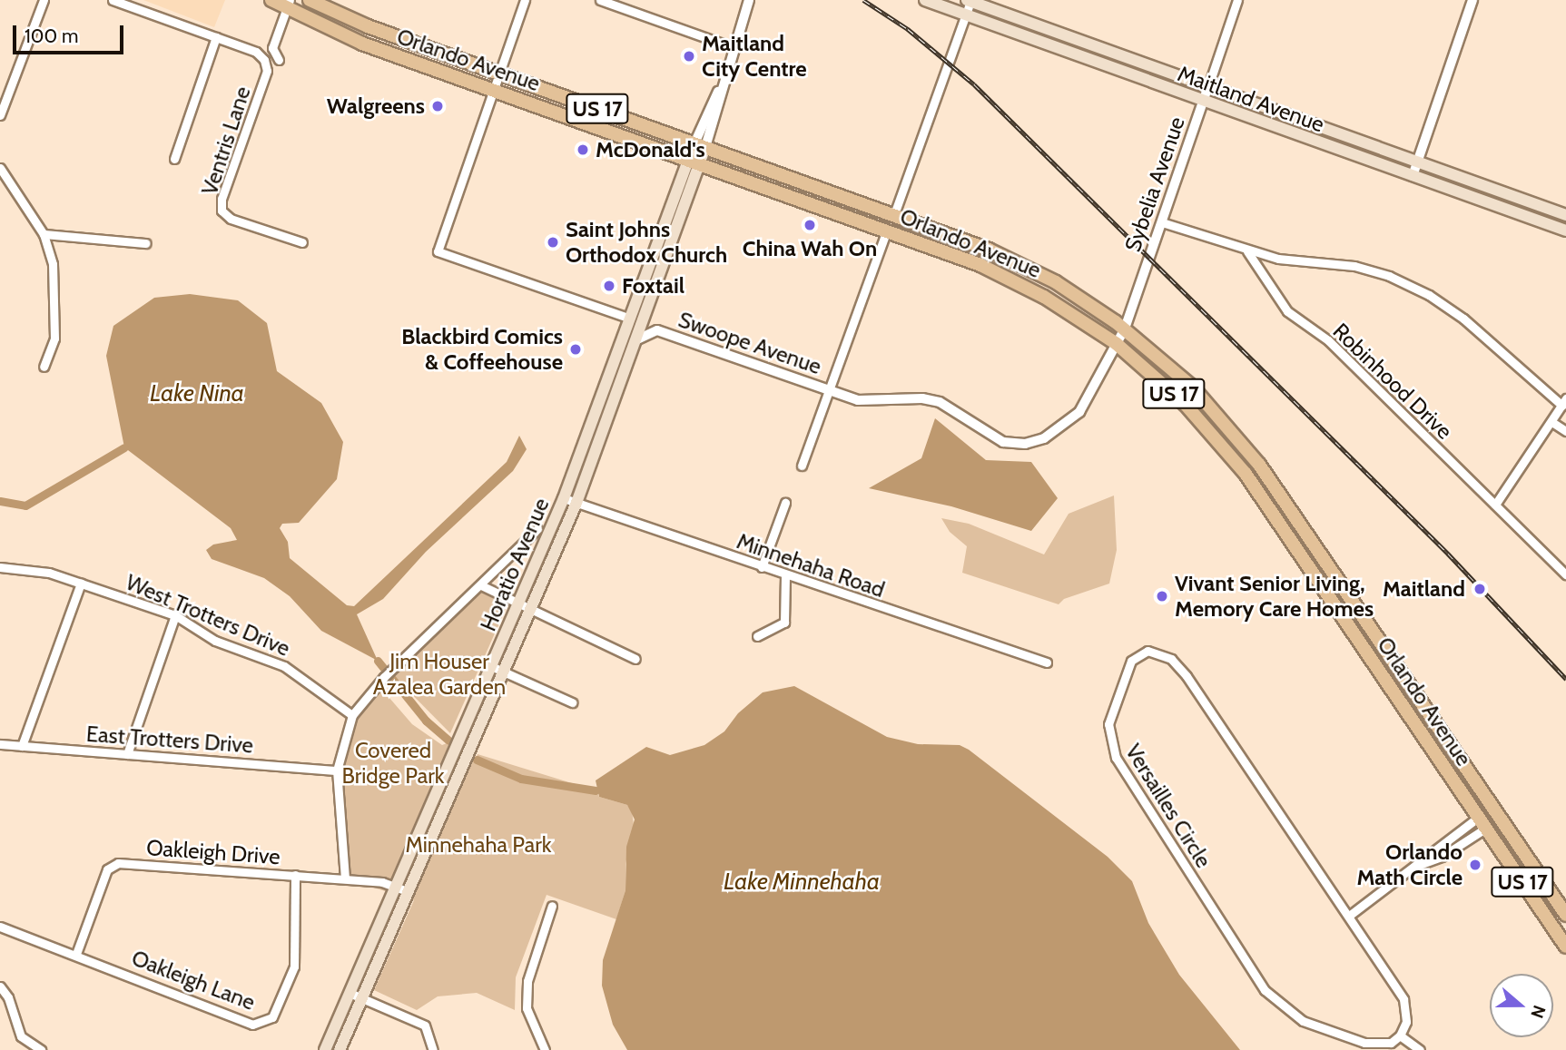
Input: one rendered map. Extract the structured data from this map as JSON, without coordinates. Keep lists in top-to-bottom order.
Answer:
{
  "streets": {
    "main road": [
      "Orlando Avenue",
      "Maitland Avenue",
      "US 17",
      "Horatio Avenue"
    ],
    "street": [
      "Ventris Lane",
      "Sybelia Avenue",
      "Swoope Avenue",
      "Robinhood Drive",
      "Minnehaha Road",
      "West Trotters Drive",
      "East Trotters Drive",
      "Versailles Circle",
      "Oakleigh Drive",
      "Oakleigh Lane"
    ]
  },
  "crossings": [
    ["Orlando Avenue", "Sybelia Avenue"],
    ["Orlando Avenue", "Swoope Avenue"],
    ["Orlando Avenue", "Horatio Avenue"],
    ["Maitland Avenue", "Sybelia Avenue"],
    ["Sybelia Avenue", "Swoope Avenue"],
    ["Swoope Avenue", "Horatio Avenue"],
    ["Horatio Avenue", "Minnehaha Road"],
    ["Horatio Avenue", "Oakleigh Drive"],
    ["Oakleigh Drive", "Oakleigh Lane"]
  ],
  "water": ["Lake Nina", "Lake Minnehaha"],
  "parks": ["Jim Houser Azalea Garden", "Covered Bridge Park", "Minnehaha Park"],
  "places": [
    "Maitland City Centre",
    "Walgreens",
    "McDonald's",
    "China Wah On",
    "Saint Johns Orthodox Church",
    "Foxtail",
    "Blackbird Comics & Coffeehouse",
    "Maitland",
    "Vivant Senior Living, Memory Care Homes",
    "Orlando Math Circle"
  ],
  "scale_bar": "100 m",
  "north": "right"
}
